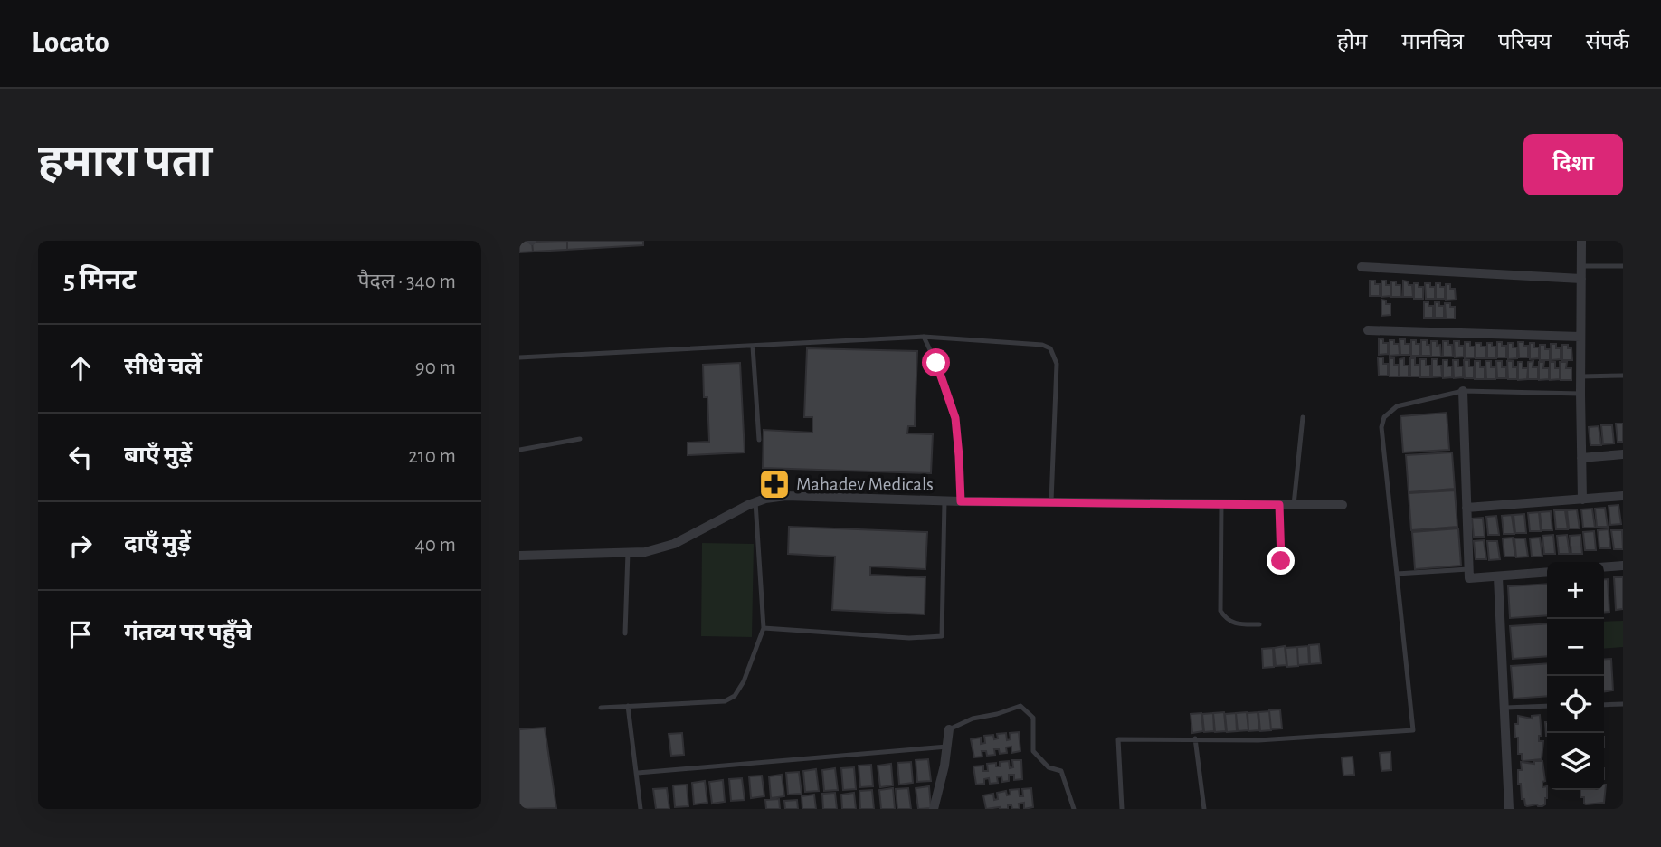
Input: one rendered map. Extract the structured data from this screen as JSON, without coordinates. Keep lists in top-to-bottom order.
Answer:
{
  "places": {
    "pharmacy": ["Mahadev Medicals"]
  },
  "page": {
    "header": "Locato",
    "nav": [
      "होम",
      "मानचित्र",
      "परिचय",
      "संपर्क"
    ],
    "buttons": "दिशा",
    "title": "हमारा पता",
    "heading": ["5 मिनट", "पैदल · 340 m"],
    "list": [
      ["सीधे चलें", "90 m"],
      ["बाएँ मुड़ें", "210 m"],
      ["दाएँ मुड़ें", "40 m"],
      "गंतव्य पर पहुँचे"
    ],
    "map_buttons": ["+", "−"]
  }
}
